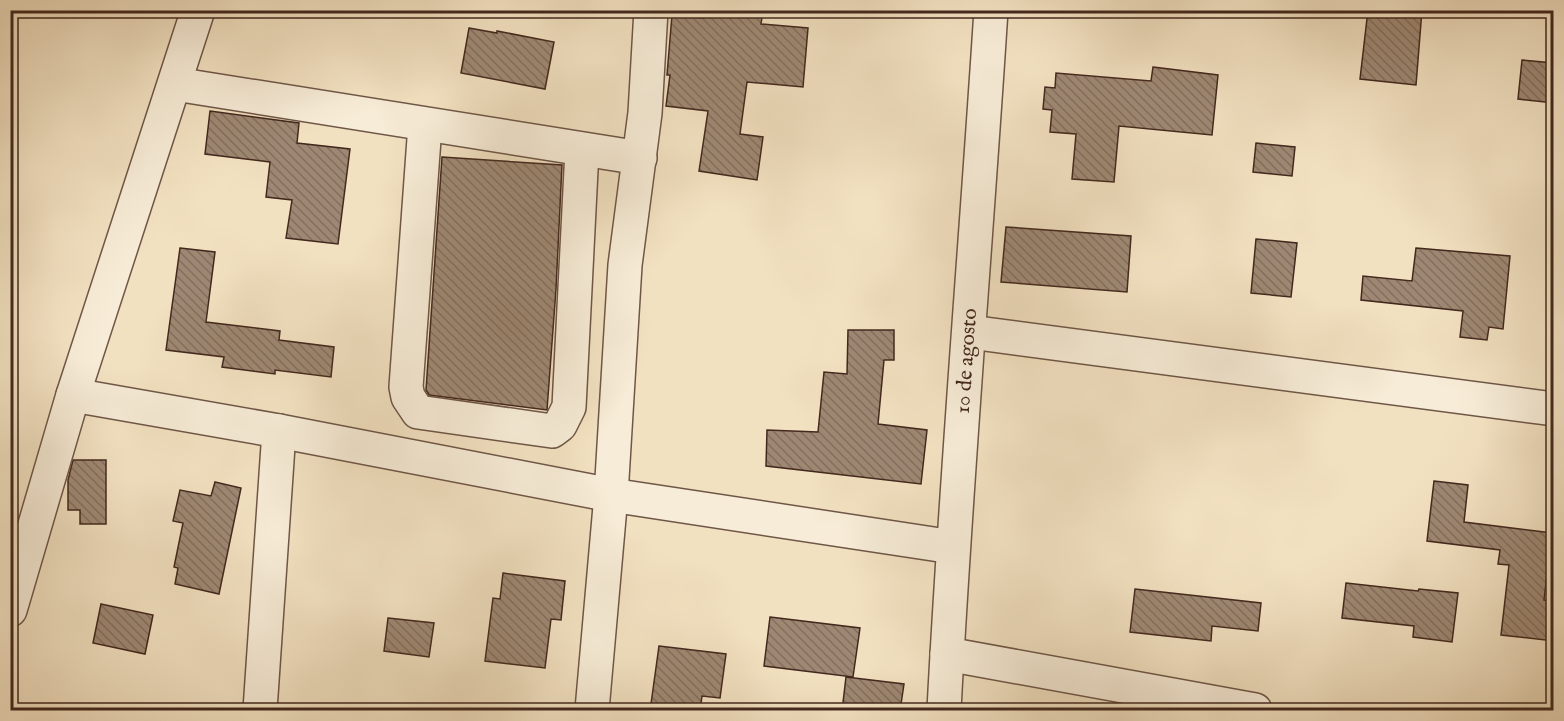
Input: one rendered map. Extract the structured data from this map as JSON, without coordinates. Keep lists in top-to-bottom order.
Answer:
{
  "streets": {
    "street": ["10 de agosto"]
  }
}
